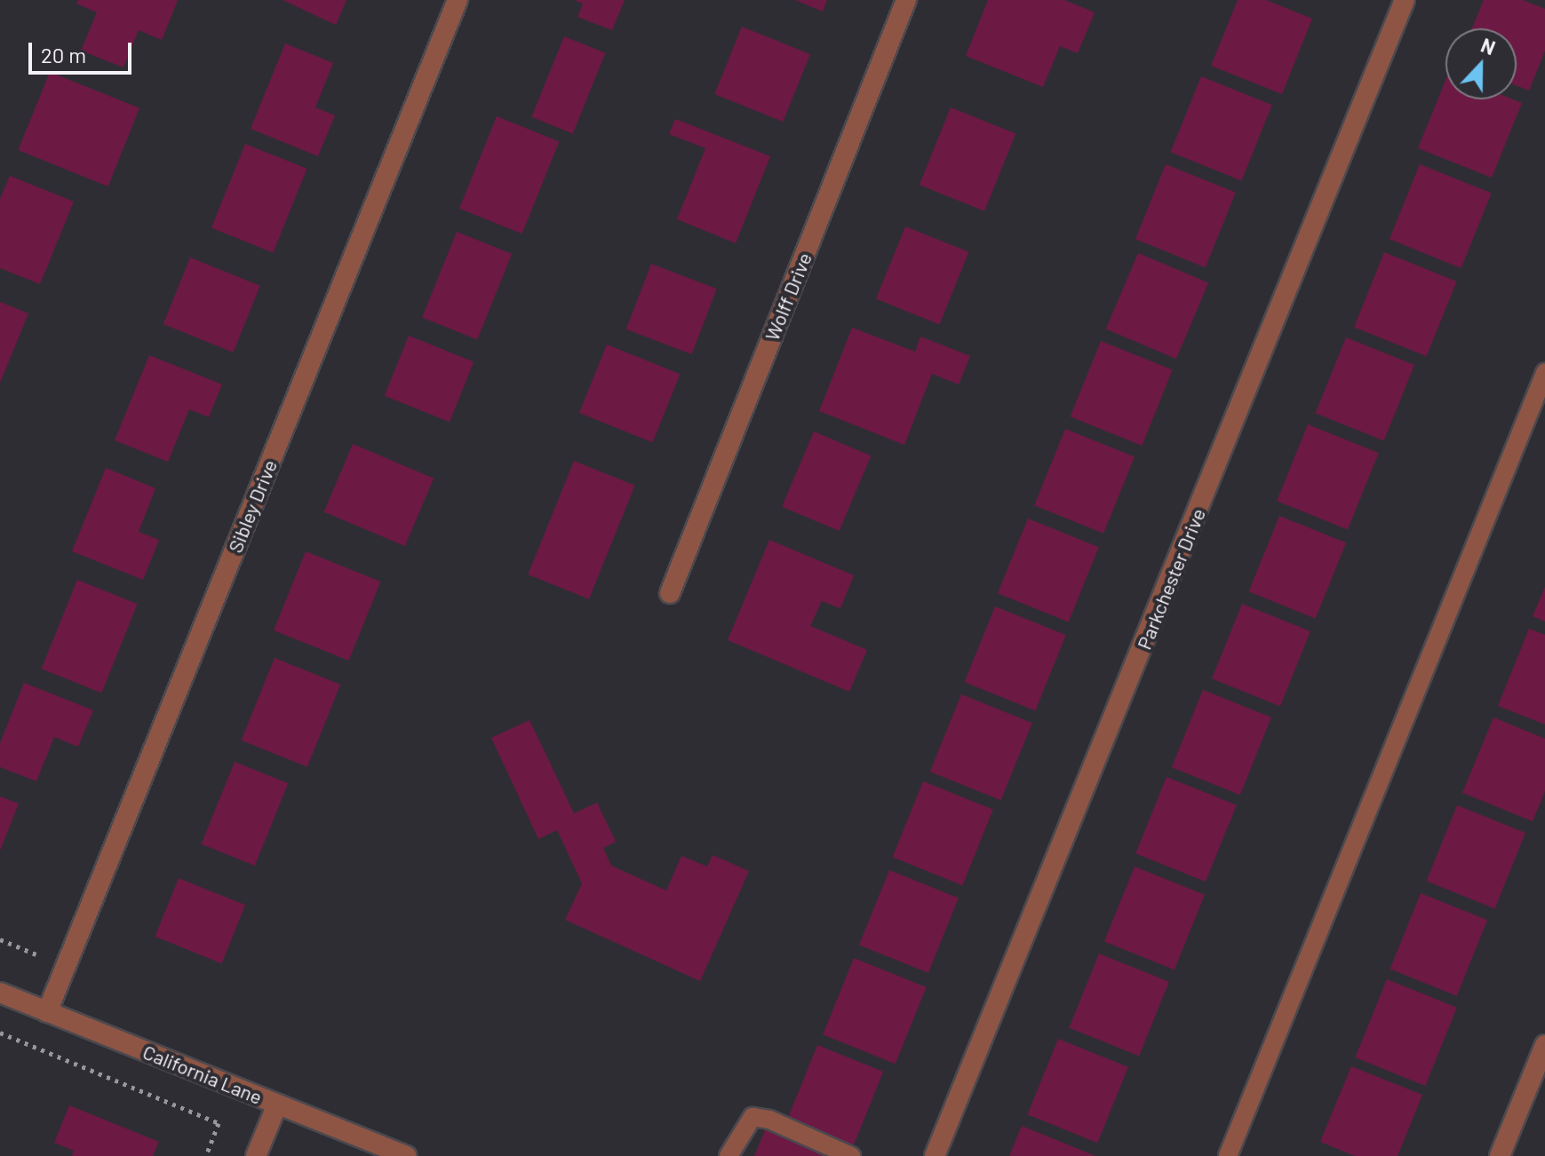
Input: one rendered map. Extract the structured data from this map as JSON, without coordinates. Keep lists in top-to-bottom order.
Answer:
{
  "streets": {
    "street": [
      "Wolff Drive",
      "Sibley Drive",
      "Parkchester Drive",
      "California Lane"
    ]
  },
  "crossings": [
    ["Sibley Drive", "California Lane"]
  ],
  "scale_bar": "20 m",
  "north": "top"
}
